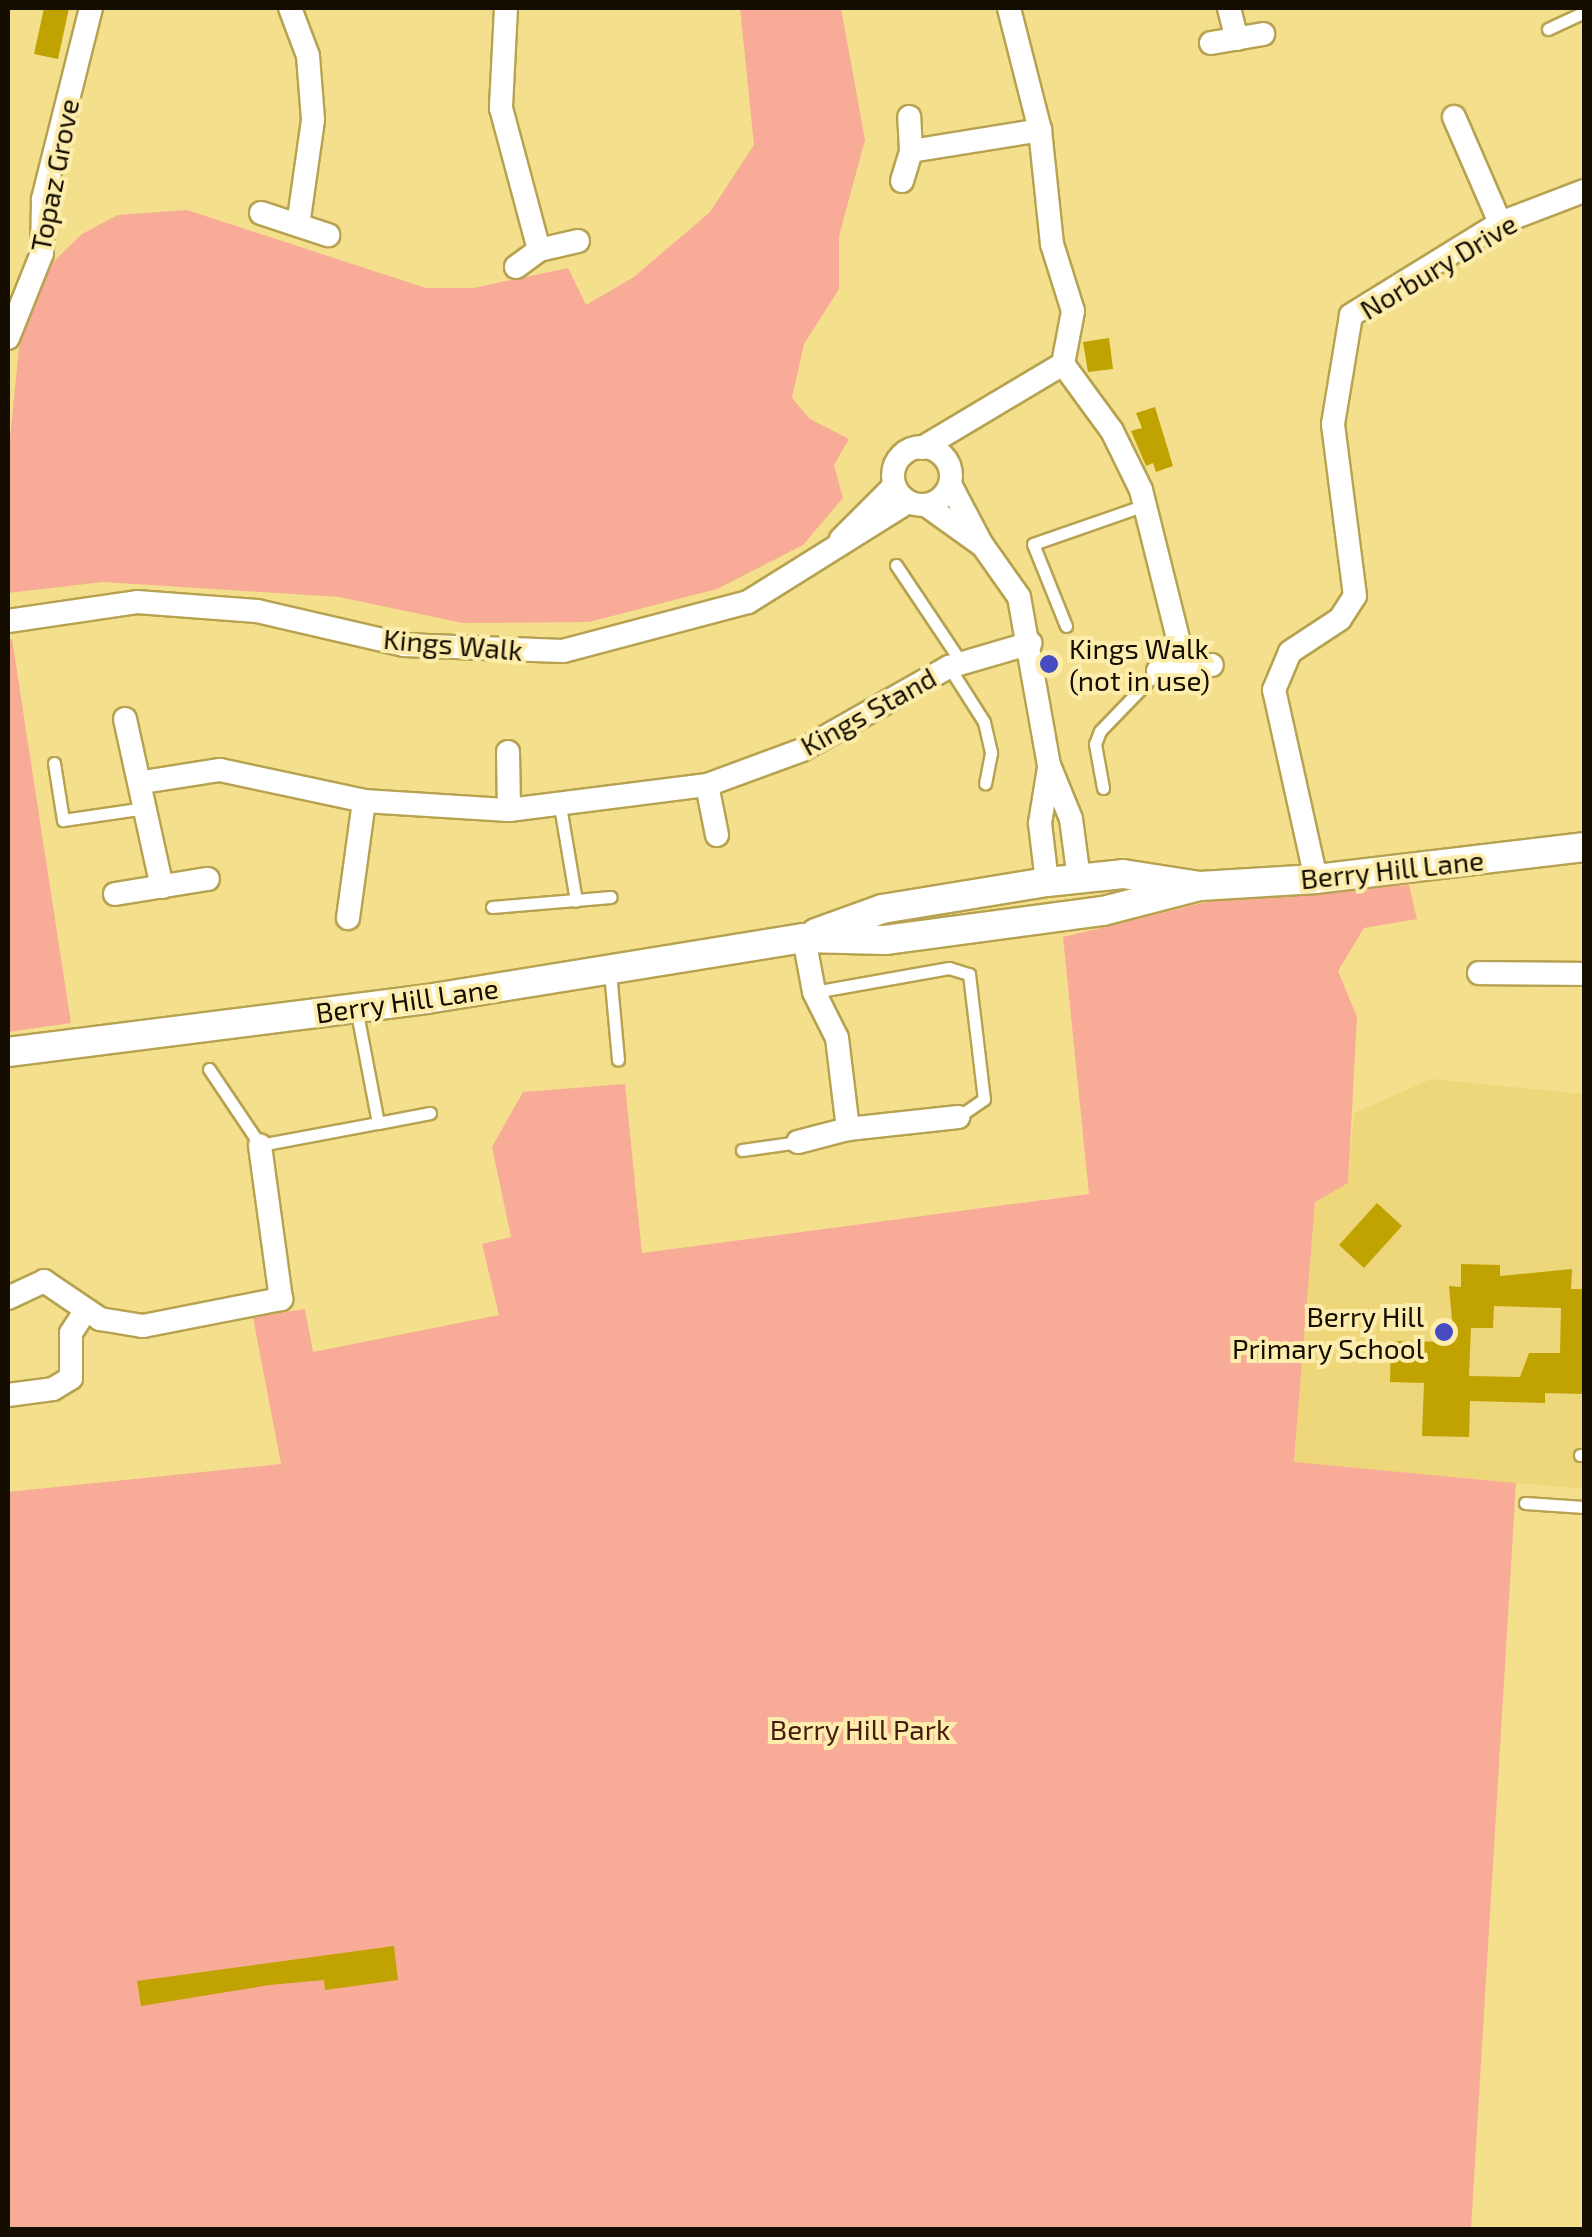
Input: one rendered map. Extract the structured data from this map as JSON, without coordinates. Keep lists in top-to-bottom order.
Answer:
{
  "streets": {
    "street": [
      "Topaz Grove",
      "Norbury Drive",
      "Kings Walk",
      "Kings Stand",
      "Berry Hill Lane"
    ]
  },
  "crossings": [
    ["Norbury Drive", "Berry Hill Lane"]
  ],
  "parks": ["Berry Hill Park"],
  "places": ["Kings Walk (not in use)", "Berry Hill Primary School"]
}
